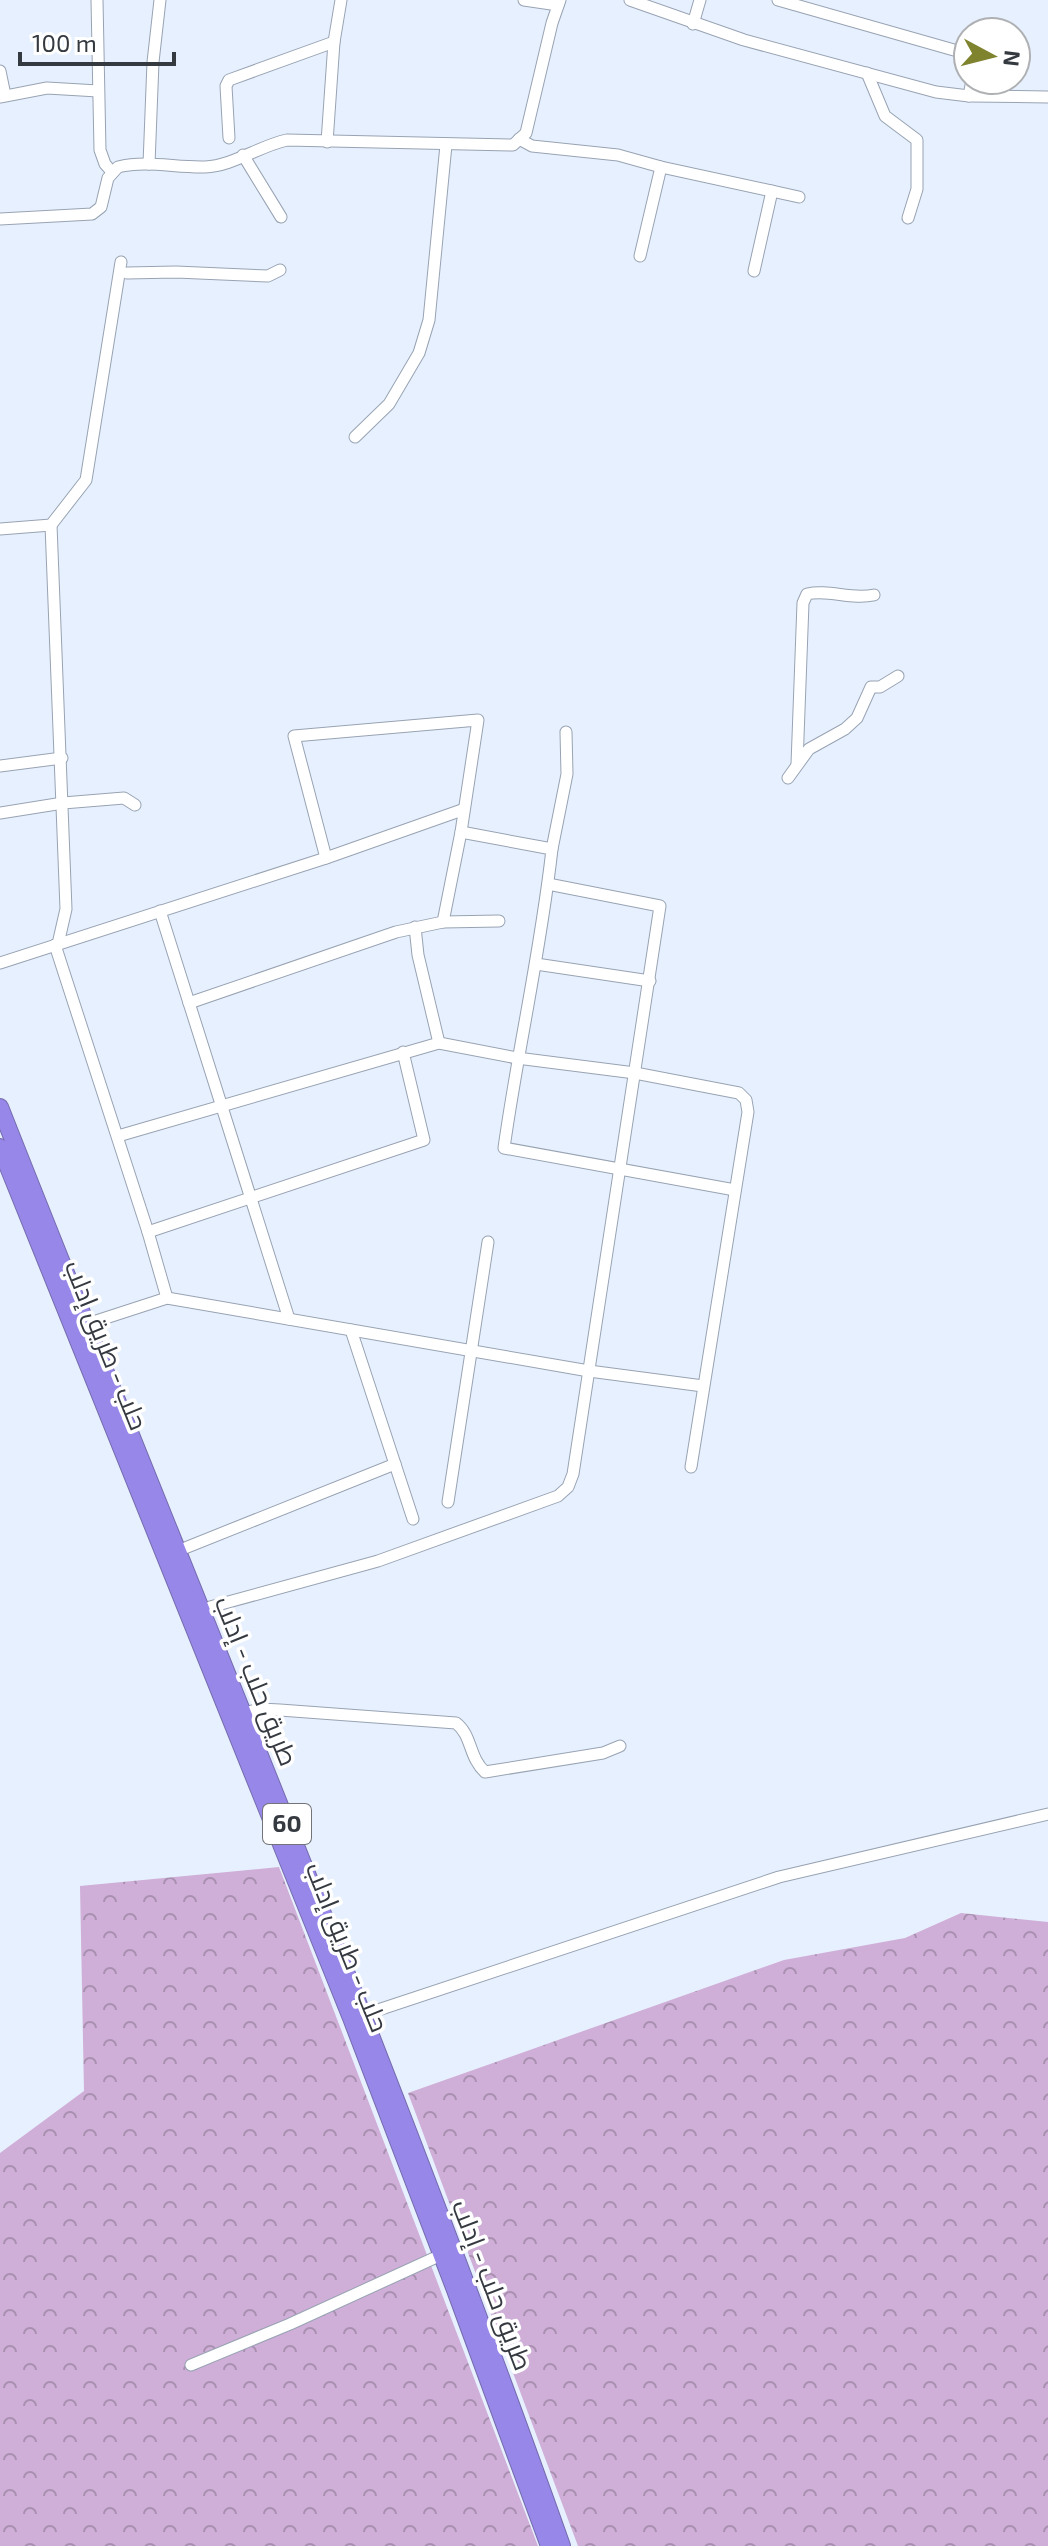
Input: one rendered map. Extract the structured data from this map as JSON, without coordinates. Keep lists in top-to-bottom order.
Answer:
{
  "streets": {
    "highway": ["حلب - طريق إدلب", "طريق حلب - إدلب", "60"]
  },
  "crossings": [
    ["حلب - طريق إدلب", "طريق حلب - إدلب"]
  ],
  "scale_bar": "100 m",
  "north": "right"
}
